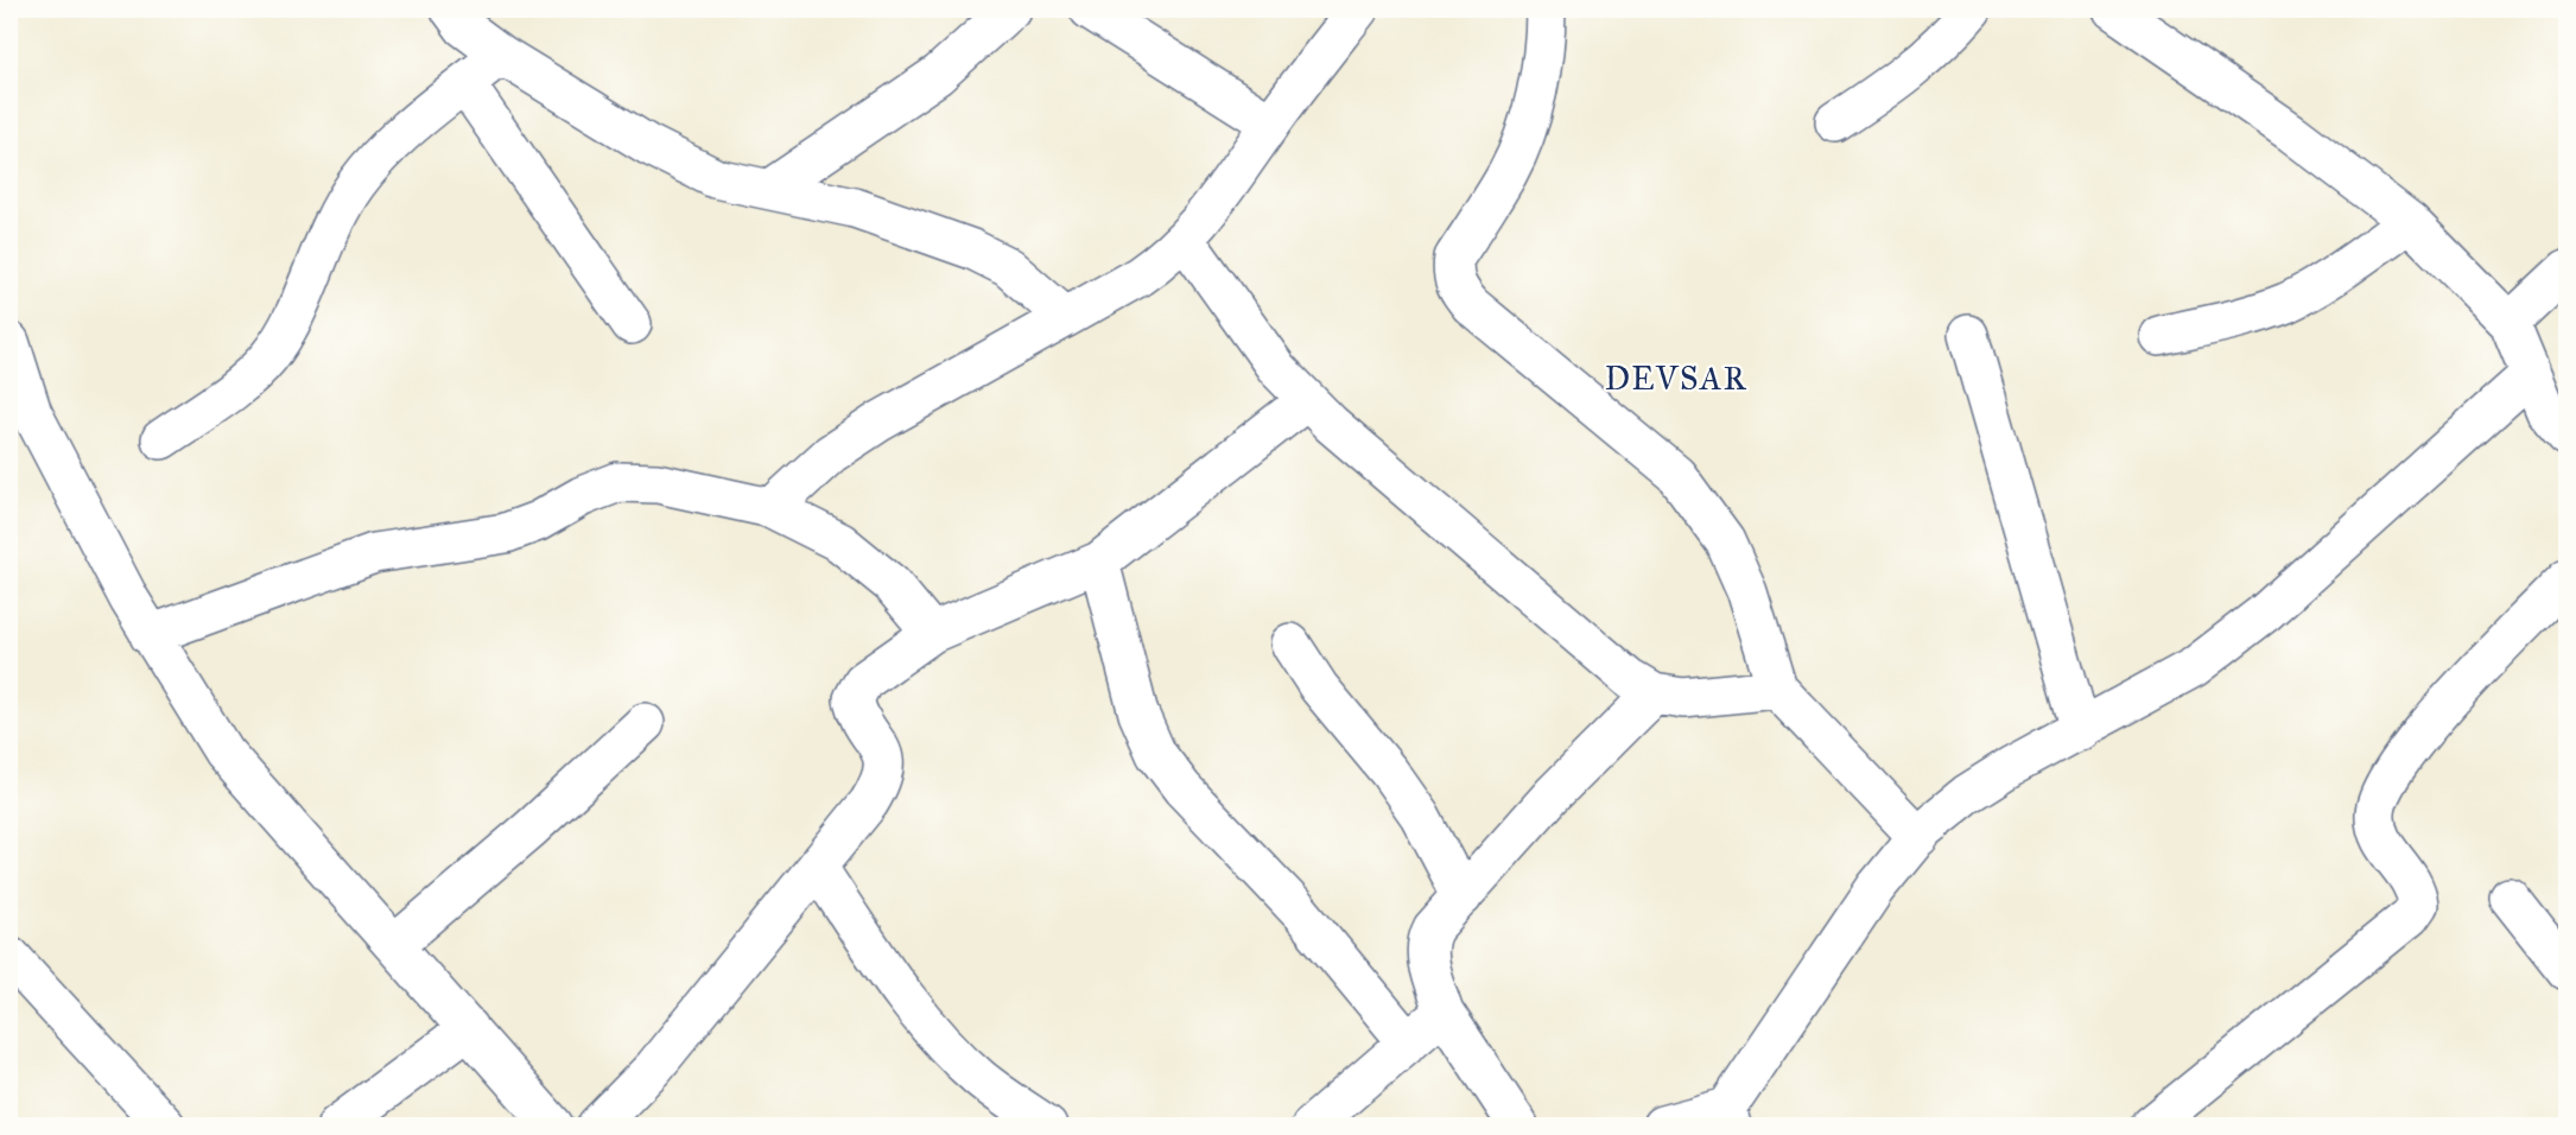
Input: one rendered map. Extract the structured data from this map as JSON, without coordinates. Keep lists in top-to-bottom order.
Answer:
{
  "districts": ["DEVSAR"]
}
